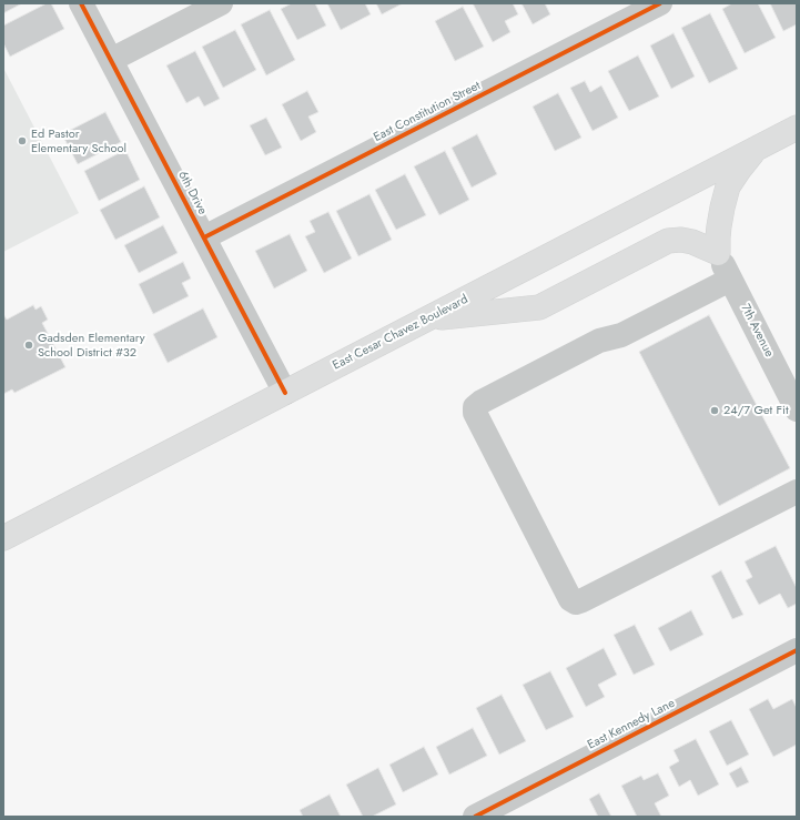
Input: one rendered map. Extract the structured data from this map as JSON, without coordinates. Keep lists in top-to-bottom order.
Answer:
{
  "streets": {
    "highway": ["East Cesar Chavez Boulevard"],
    "street": [
      "East Constitution Street",
      "6th Drive",
      "7th Avenue",
      "East Kennedy Lane"
    ]
  },
  "crossings": [
    ["East Constitution Street", "6th Drive"],
    ["6th Drive", "East Cesar Chavez Boulevard"]
  ],
  "places": ["Ed Pastor Elementary School", "Gadsden Elementary School District #32", "24/7 Get Fit"]
}
